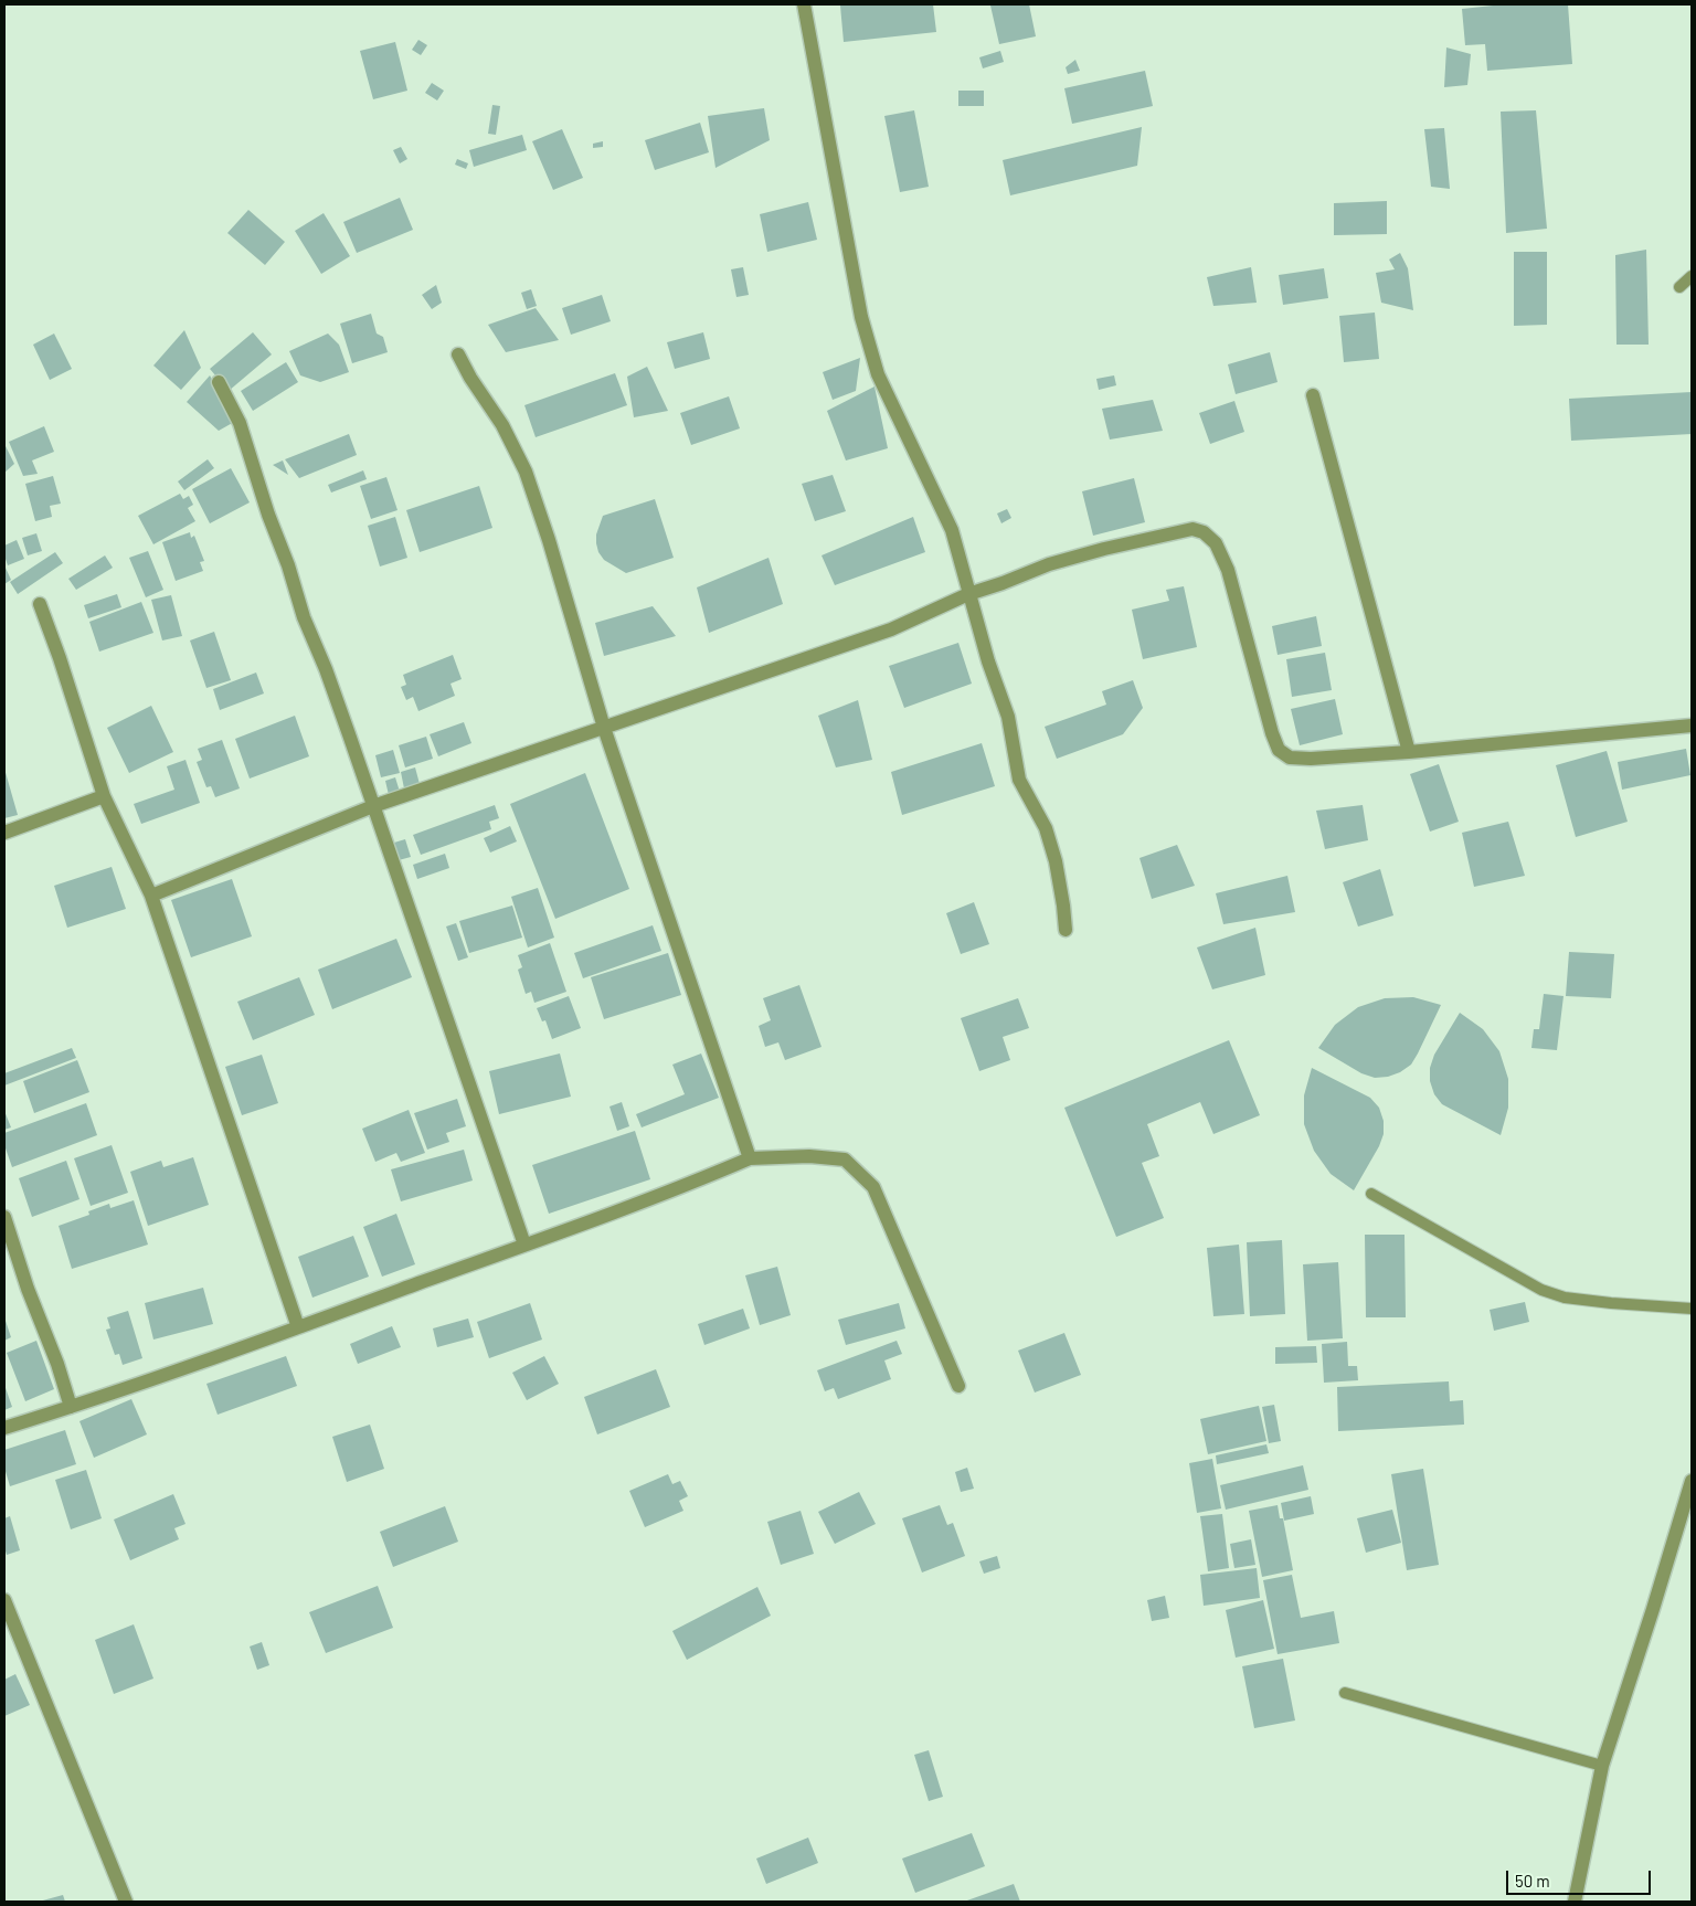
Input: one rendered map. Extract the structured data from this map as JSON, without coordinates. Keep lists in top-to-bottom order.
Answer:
{
  "scale_bar": "50 m"
}
